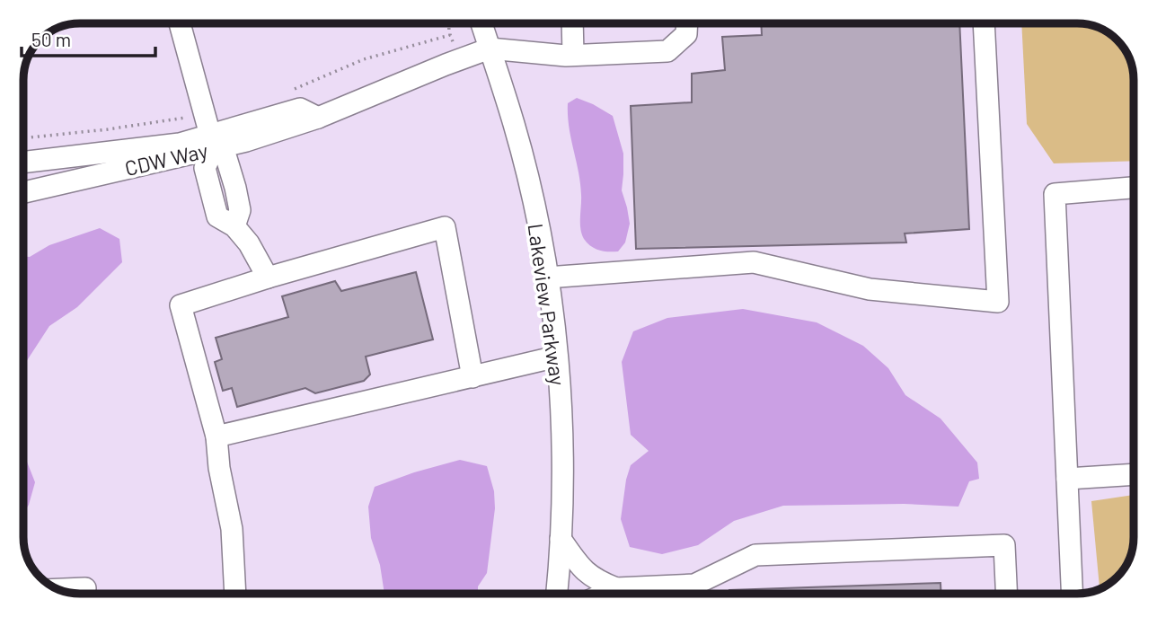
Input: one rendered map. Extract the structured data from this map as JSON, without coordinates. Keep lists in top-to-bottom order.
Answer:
{
  "streets": {
    "street": ["CDW Way", "Lakeview Parkway"]
  },
  "crossings": [
    ["CDW Way", "Lakeview Parkway"]
  ],
  "scale_bar": "50 m"
}
